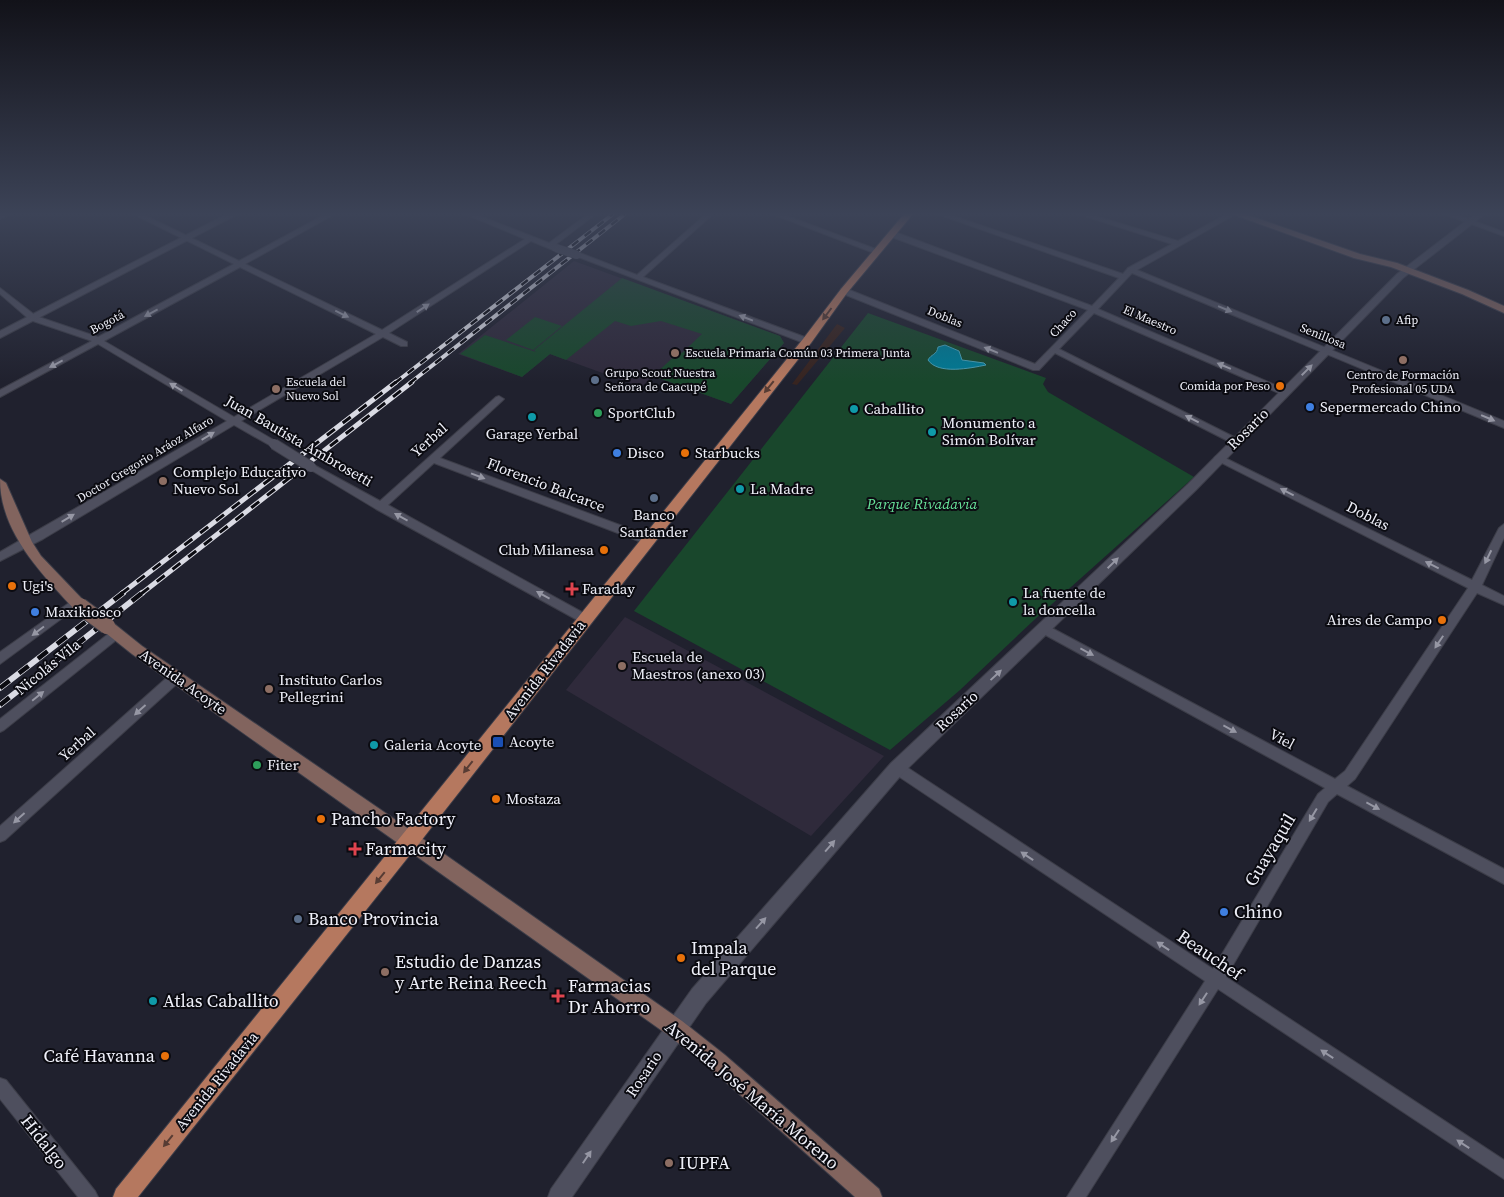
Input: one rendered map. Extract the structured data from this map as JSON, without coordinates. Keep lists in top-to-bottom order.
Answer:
{
  "streets": {
    "main road": ["Avenida Rivadavia", "Avenida Acoyte", "Avenida José María Moreno"],
    "street": [
      "Doblas",
      "El Maestro",
      "Bogotá",
      "Chaco",
      "Senillosa",
      "Rosario",
      "Yerbal",
      "Juan Bautista Ambrosetti",
      "Doctor Gregorio Aráoz Alfaro",
      "Florencio Balcarce",
      "Nicolás Vila",
      "Viel",
      "Guayaquil",
      "Beauchef",
      "Hidalgo"
    ]
  },
  "crossings": [
    ["Doblas", "Chaco"],
    ["Doblas", "Rosario"],
    ["Doblas", "Avenida Rivadavia"],
    ["Doblas", "Guayaquil"],
    ["El Maestro", "Chaco"],
    ["El Maestro", "Rosario"],
    ["Bogotá", "Juan Bautista Ambrosetti"],
    ["Chaco", "Senillosa"],
    ["Senillosa", "Rosario"],
    ["Rosario", "Viel"],
    ["Rosario", "Beauchef"],
    ["Rosario", "Avenida José María Moreno"],
    ["Yerbal", "Juan Bautista Ambrosetti"],
    ["Yerbal", "Florencio Balcarce"],
    ["Yerbal", "Avenida Acoyte"],
    ["Juan Bautista Ambrosetti", "Doctor Gregorio Aráoz Alfaro"],
    ["Juan Bautista Ambrosetti", "Avenida Rivadavia"],
    ["Doctor Gregorio Aráoz Alfaro", "Avenida Acoyte"],
    ["Florencio Balcarce", "Avenida Rivadavia"],
    ["Nicolás Vila", "Avenida Acoyte"],
    ["Avenida Rivadavia", "Avenida Acoyte"],
    ["Avenida Rivadavia", "Avenida José María Moreno"],
    ["Avenida Acoyte", "Avenida José María Moreno"],
    ["Viel", "Guayaquil"],
    ["Guayaquil", "Beauchef"]
  ],
  "one_way": [
    "Doblas",
    "Senillosa",
    "Rosario",
    "Yerbal",
    "Juan Bautista Ambrosetti",
    "Doctor Gregorio Aráoz Alfaro",
    "Florencio Balcarce",
    "Avenida Rivadavia",
    "Viel",
    "Guayaquil",
    "Beauchef"
  ],
  "parks": ["Parque Rivadavia"],
  "places": {
    "other": [
      "Afip",
      "Escuela Primaria Común 03 Primera Junta",
      "Centro de Formación Profesional 05 UDA",
      "Grupo Scout Nuestra Señora de Caacupé",
      "Comida por Peso",
      "Escuela del Nuevo Sol",
      "Sepermercado Chino",
      "Caballito",
      "SportClub",
      "Garage Yerbal",
      "Monumento a Simón Bolívar",
      "Disco",
      "Starbucks",
      "Complejo Educativo Nuevo Sol",
      "La Madre",
      "Banco Santander",
      "Club Milanesa",
      "Ugi's",
      "La fuente de la doncella",
      "Maxikiosco",
      "Aires de Campo",
      "Escuela de Maestros (anexo 03)",
      "Instituto Carlos Pellegrini",
      "Galeria Acoyte",
      "Fiter",
      "Mostaza",
      "Pancho Factory",
      "Chino",
      "Banco Provincia",
      "Impala del Parque",
      "Estudio de Danzas y Arte Reina Reech",
      "Atlas Caballito",
      "Café Havanna",
      "IUPFA"
    ],
    "health": ["Faraday", "Farmacity", "Farmacias Dr Ahorro"],
    "transit": ["Acoyte"]
  }
}
